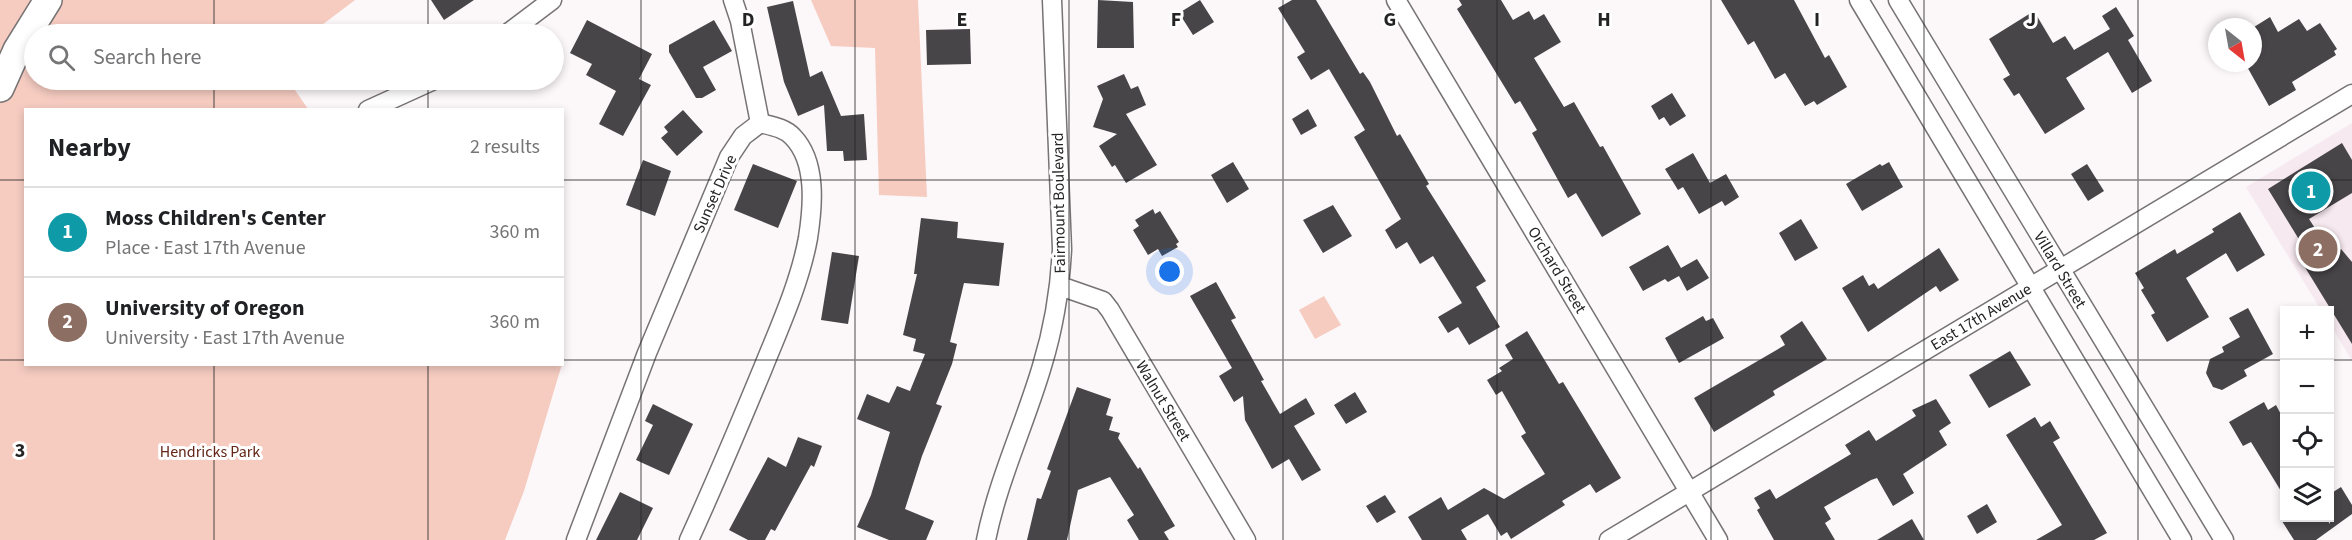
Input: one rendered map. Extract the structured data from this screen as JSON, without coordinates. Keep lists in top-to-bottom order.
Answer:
{
  "streets": {
    "street": [
      "Sunset Drive",
      "Fairmount Boulevard",
      "Orchard Street",
      "Villard Street",
      "East 17th Avenue",
      "Walnut Street"
    ]
  },
  "crossings": [
    ["Fairmount Boulevard", "Walnut Street"],
    ["Orchard Street", "East 17th Avenue"],
    ["Villard Street", "East 17th Avenue"]
  ],
  "parks": ["Hendricks Park"],
  "north": "bottom right",
  "page": {
    "search": "Search here",
    "heading": ["Nearby", "2 results"],
    "pins": ["1", "2"],
    "list": [
      {
        "mark": "1",
        "name": "Moss Children's Center",
        "note": "Place · East 17th Avenue",
        "value": "360 m"
      },
      {
        "mark": "2",
        "name": "University of Oregon",
        "note": "University · East 17th Avenue",
        "value": "360 m"
      }
    ],
    "map_buttons": ["+", "−"]
  },
  "grid": {
    "columns": [
      "D",
      "E",
      "F",
      "G",
      "H",
      "I",
      "J"
    ],
    "rows": ["3"]
  }
}
